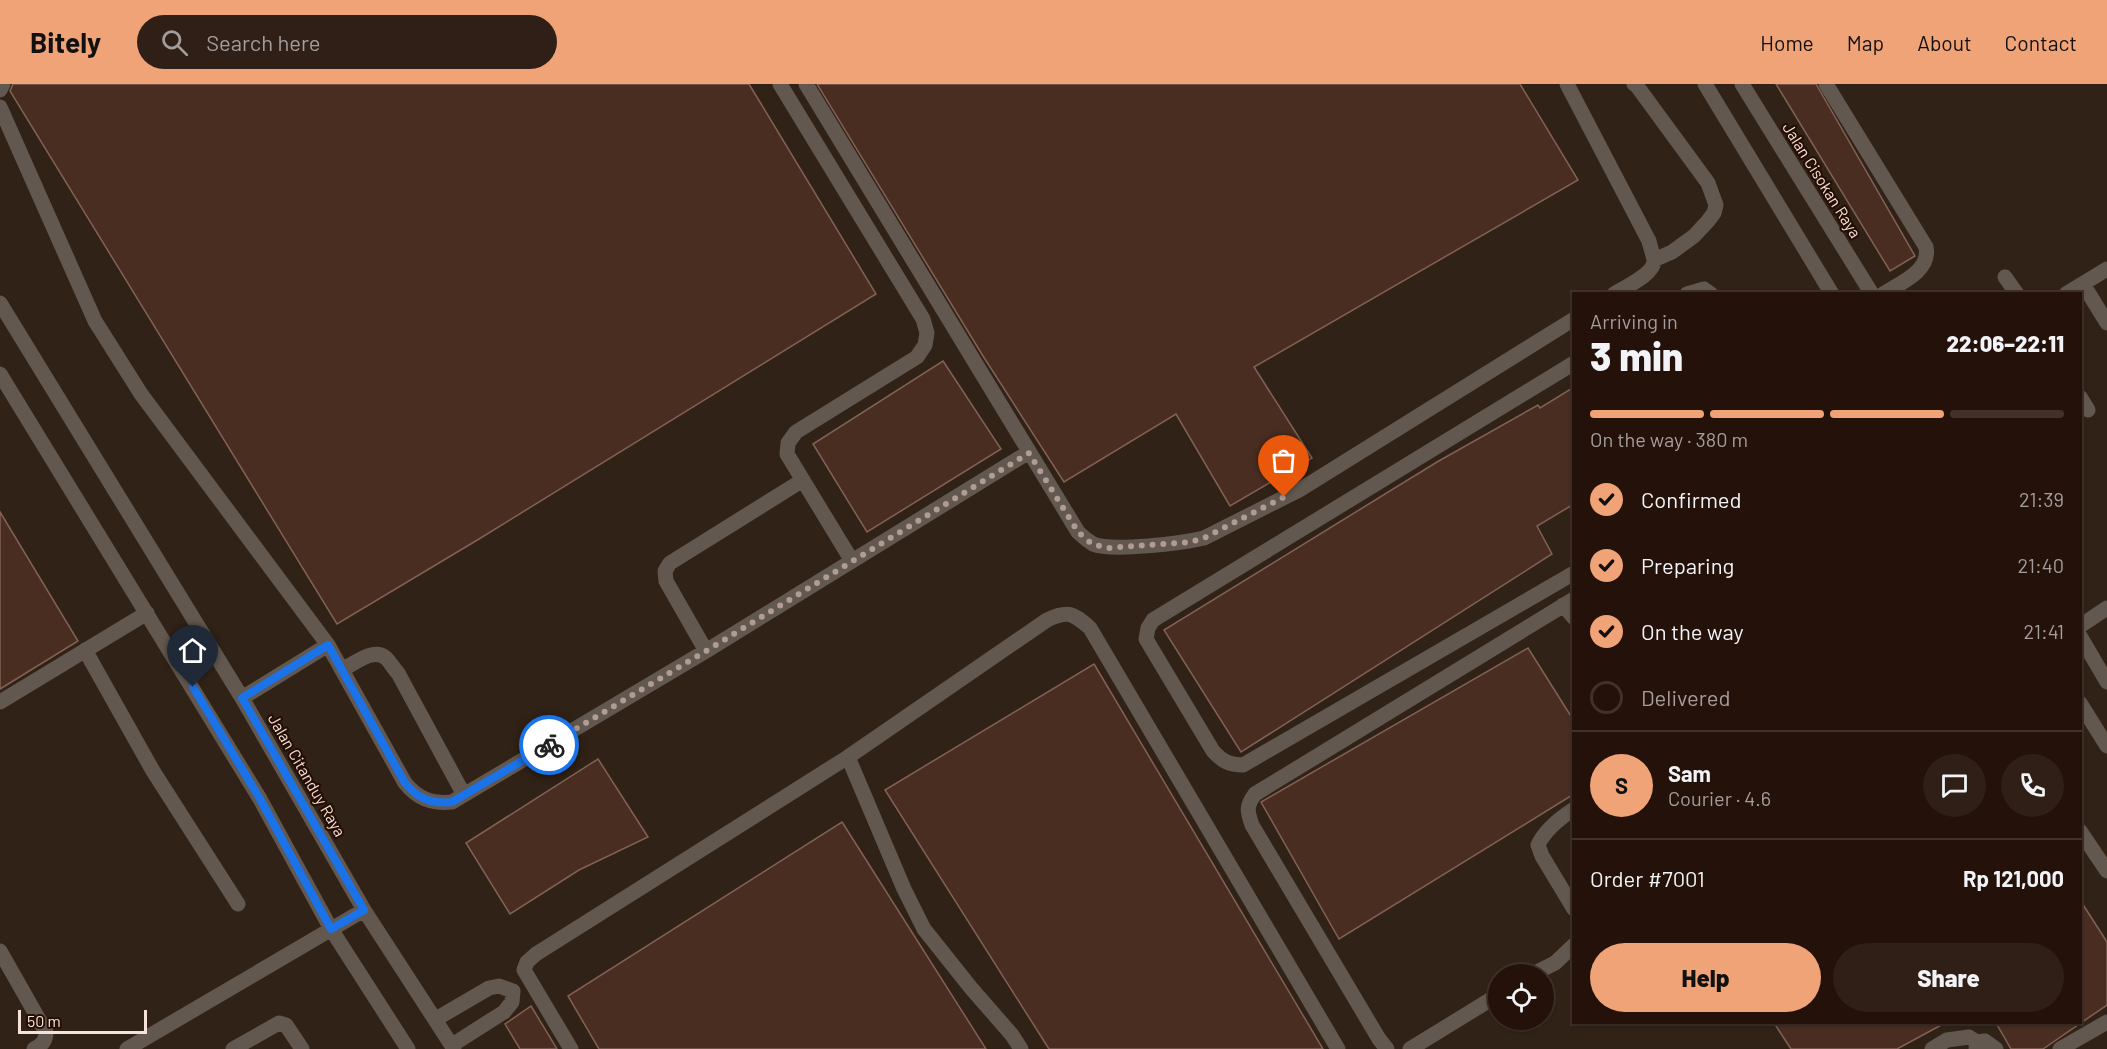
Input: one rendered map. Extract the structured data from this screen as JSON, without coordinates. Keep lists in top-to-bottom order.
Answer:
{
  "streets": {
    "street": ["Jalan Cisokan Raya", "Jalan Citanduy Raya"]
  },
  "scale_bar": "50 m",
  "page": {
    "header": "Bitely",
    "search": "Search here",
    "nav": [
      "Home",
      "Map",
      "About",
      "Contact"
    ],
    "heading": ["3 min", "Arriving in", "22:06–22:11"],
    "panel": [
      "Sam",
      "Courier · 4.6",
      "Order #7001",
      "Rp 121,000"
    ],
    "bar": "On the way · 380 m",
    "list": [
      ["Confirmed", "21:39"],
      ["Preparing", "21:40"],
      ["On the way", "21:41"],
      "Delivered"
    ],
    "round": "S",
    "buttons": ["Help", "Share"],
    "scale": "50 m"
  }
}
